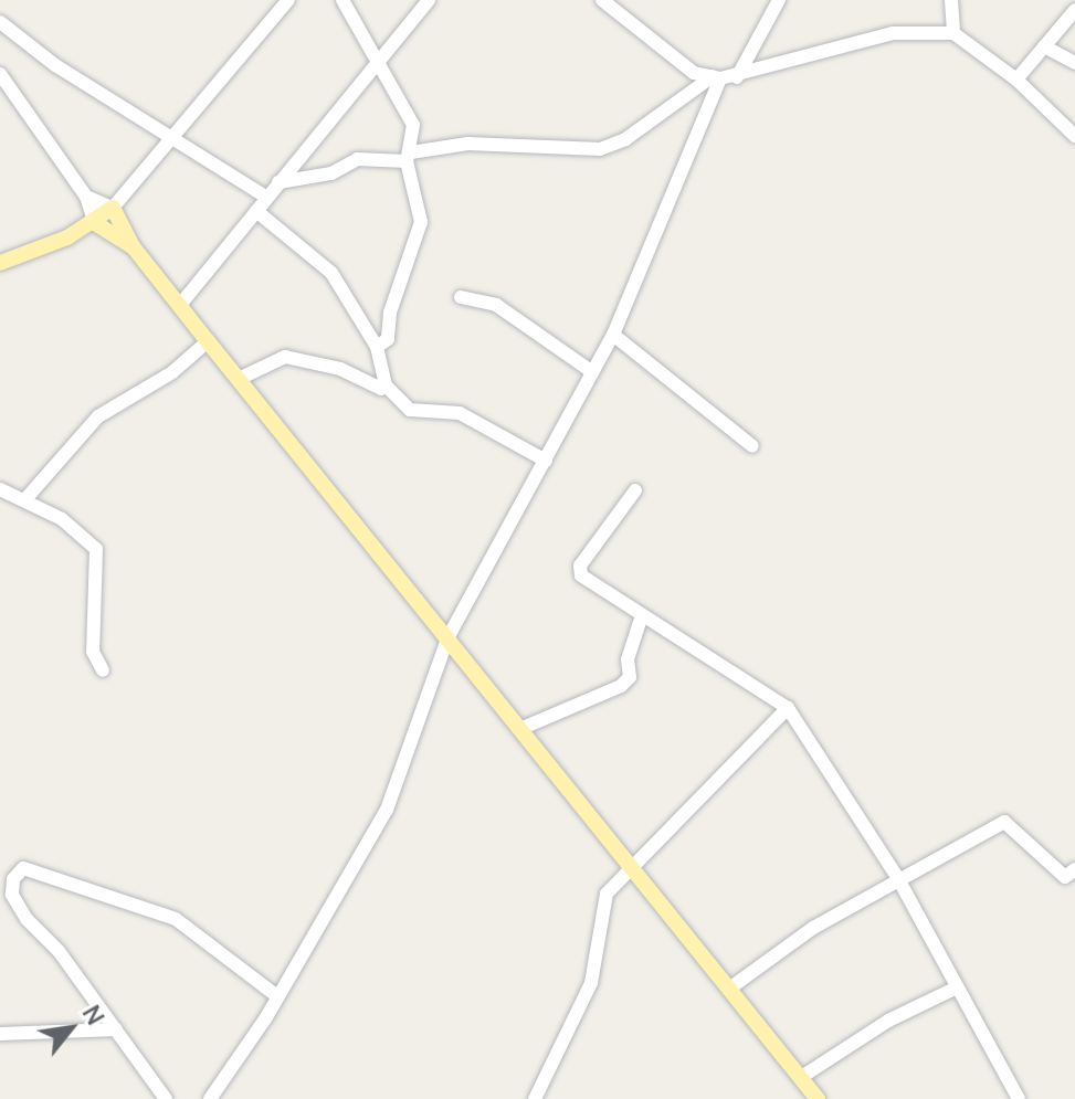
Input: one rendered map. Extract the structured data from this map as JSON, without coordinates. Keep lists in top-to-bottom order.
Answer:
{
  "north": "top right"
}
